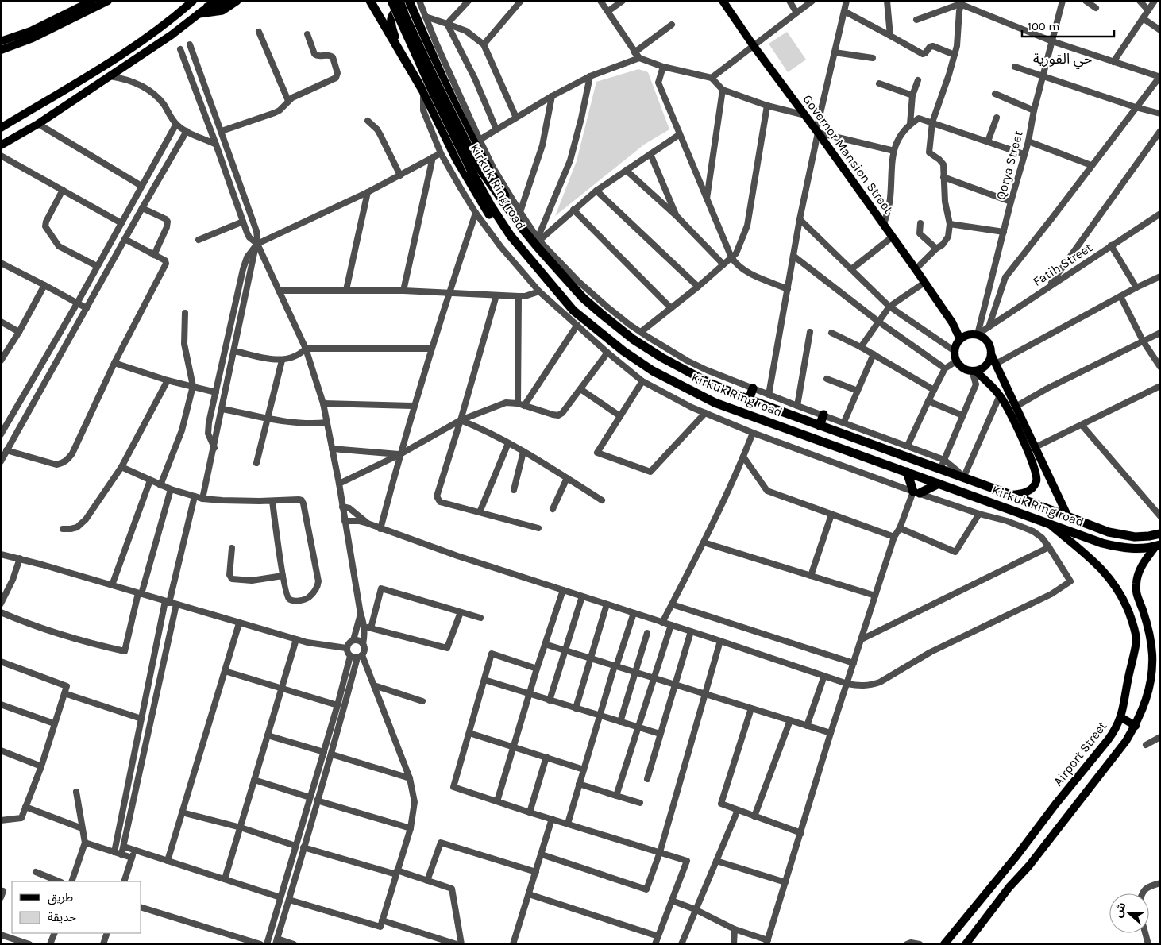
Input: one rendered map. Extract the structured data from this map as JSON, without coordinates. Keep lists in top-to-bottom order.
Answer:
{
  "streets": {
    "highway": ["Kirkuk Ring road"],
    "main road": ["Governor Mansion Street", "Airport Street"],
    "street": ["Qorya Street", "Fatih Street"]
  },
  "crossings": [
    ["Governor Mansion Street", "Qorya Street"],
    ["Governor Mansion Street", "Fatih Street"],
    ["Qorya Street", "Fatih Street"],
    ["Kirkuk Ring road", "Airport Street"]
  ],
  "districts": ["حي القورية"],
  "legend": ["طريق", "حديقة"],
  "scale_bar": "100 m",
  "north": "left"
}
